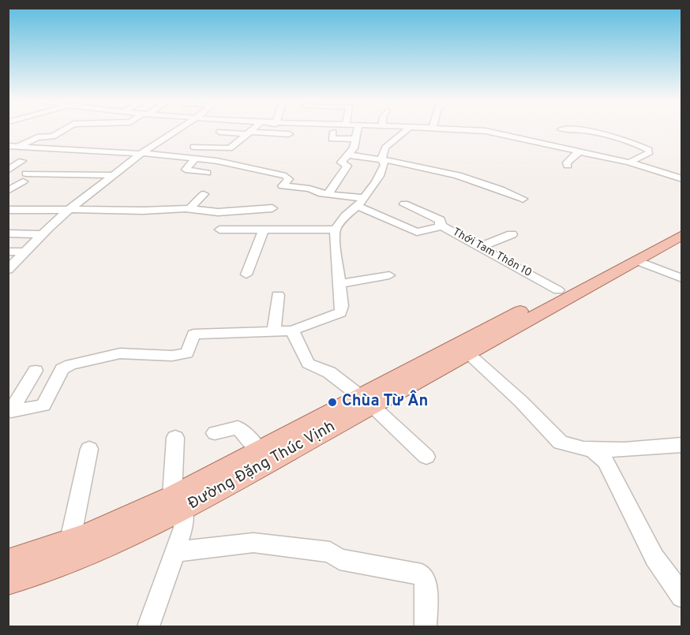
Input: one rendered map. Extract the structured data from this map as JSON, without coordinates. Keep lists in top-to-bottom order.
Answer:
{
  "streets": {
    "main road": ["Đường Đặng Thúc Vịnh"],
    "street": ["Thới Tam Thôn 10"]
  },
  "crossings": [
    ["Thới Tam Thôn 10", "Đường Đặng Thúc Vịnh"]
  ],
  "places": ["Chùa Từ Ân"]
}
